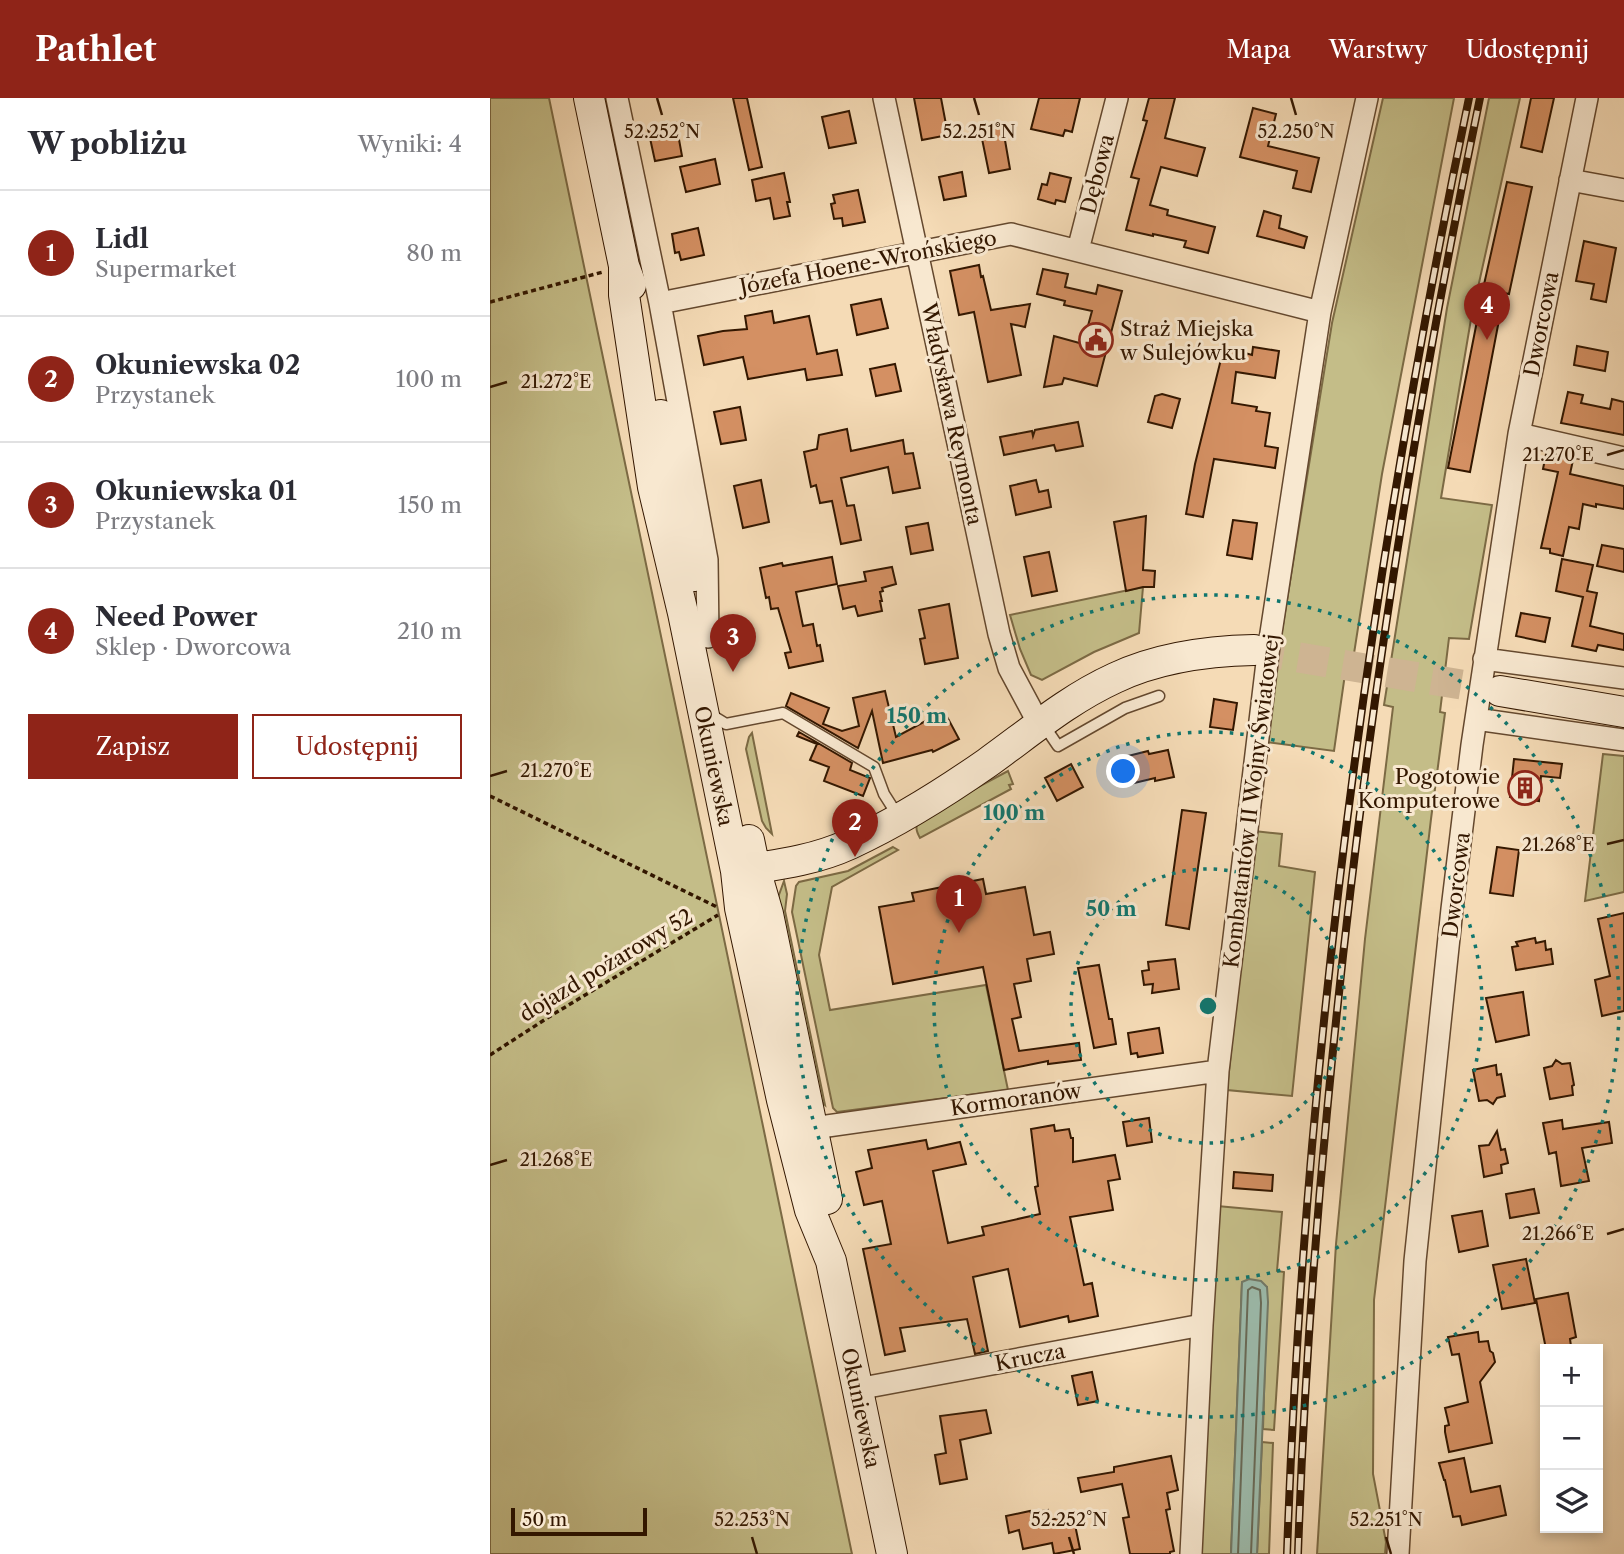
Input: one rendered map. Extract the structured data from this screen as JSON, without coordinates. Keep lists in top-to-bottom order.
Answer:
{
  "streets": {
    "main road": ["Okuniewska"],
    "street": [
      "Dębowa",
      "Józefa Hoene-Wrońskiego",
      "Dworcowa",
      "Władysława Reymonta",
      "Kombatantów II Wojny Światowej",
      "Kormoranów",
      "Krucza"
    ],
    "path": ["dojazd pożarowy 52"]
  },
  "crossings": [
    ["Dębowa", "Józefa Hoene-Wrońskiego"],
    ["Józefa Hoene-Wrońskiego", "Władysława Reymonta"],
    ["Józefa Hoene-Wrońskiego", "Okuniewska"],
    ["Józefa Hoene-Wrońskiego", "Kombatantów II Wojny Światowej"],
    ["Okuniewska", "Kormoranów"],
    ["Okuniewska", "Krucza"],
    ["Kombatantów II Wojny Światowej", "Kormoranów"],
    ["Kombatantów II Wojny Światowej", "Krucza"]
  ],
  "places": {
    "public building": ["Straż Miejska w Sulejówku"],
    "building": ["Pogotowie Komputerowe"]
  },
  "scale_bar": "50 m",
  "page": {
    "header": "Pathlet",
    "nav": ["Mapa", "Warstwy", "Udostępnij"],
    "heading": ["W pobliżu", "Wyniki: 4"],
    "list": [
      {
        "mark": "1",
        "name": "Lidl",
        "note": "Supermarket",
        "value": "80 m"
      },
      {
        "mark": "2",
        "name": "Okuniewska 02",
        "note": "Przystanek",
        "value": "100 m"
      },
      {
        "mark": "3",
        "name": "Okuniewska 01",
        "note": "Przystanek",
        "value": "150 m"
      },
      {
        "mark": "4",
        "name": "Need Power",
        "note": "Sklep · Dworcowa",
        "value": "210 m"
      }
    ],
    "pins": [
      "4",
      "3",
      "2",
      "1"
    ],
    "buttons": ["Zapisz", "Udostępnij"],
    "map_buttons": ["+", "−"],
    "scale": "50 m"
  },
  "coordinates": [
    "52.252°N",
    "52.251°N",
    "52.250°N",
    "21.272°E",
    "21.270°E",
    "21.268°E",
    "21.266°E",
    "52.253°N"
  ],
  "rings": ["150 m", "100 m", "50 m"]
}
